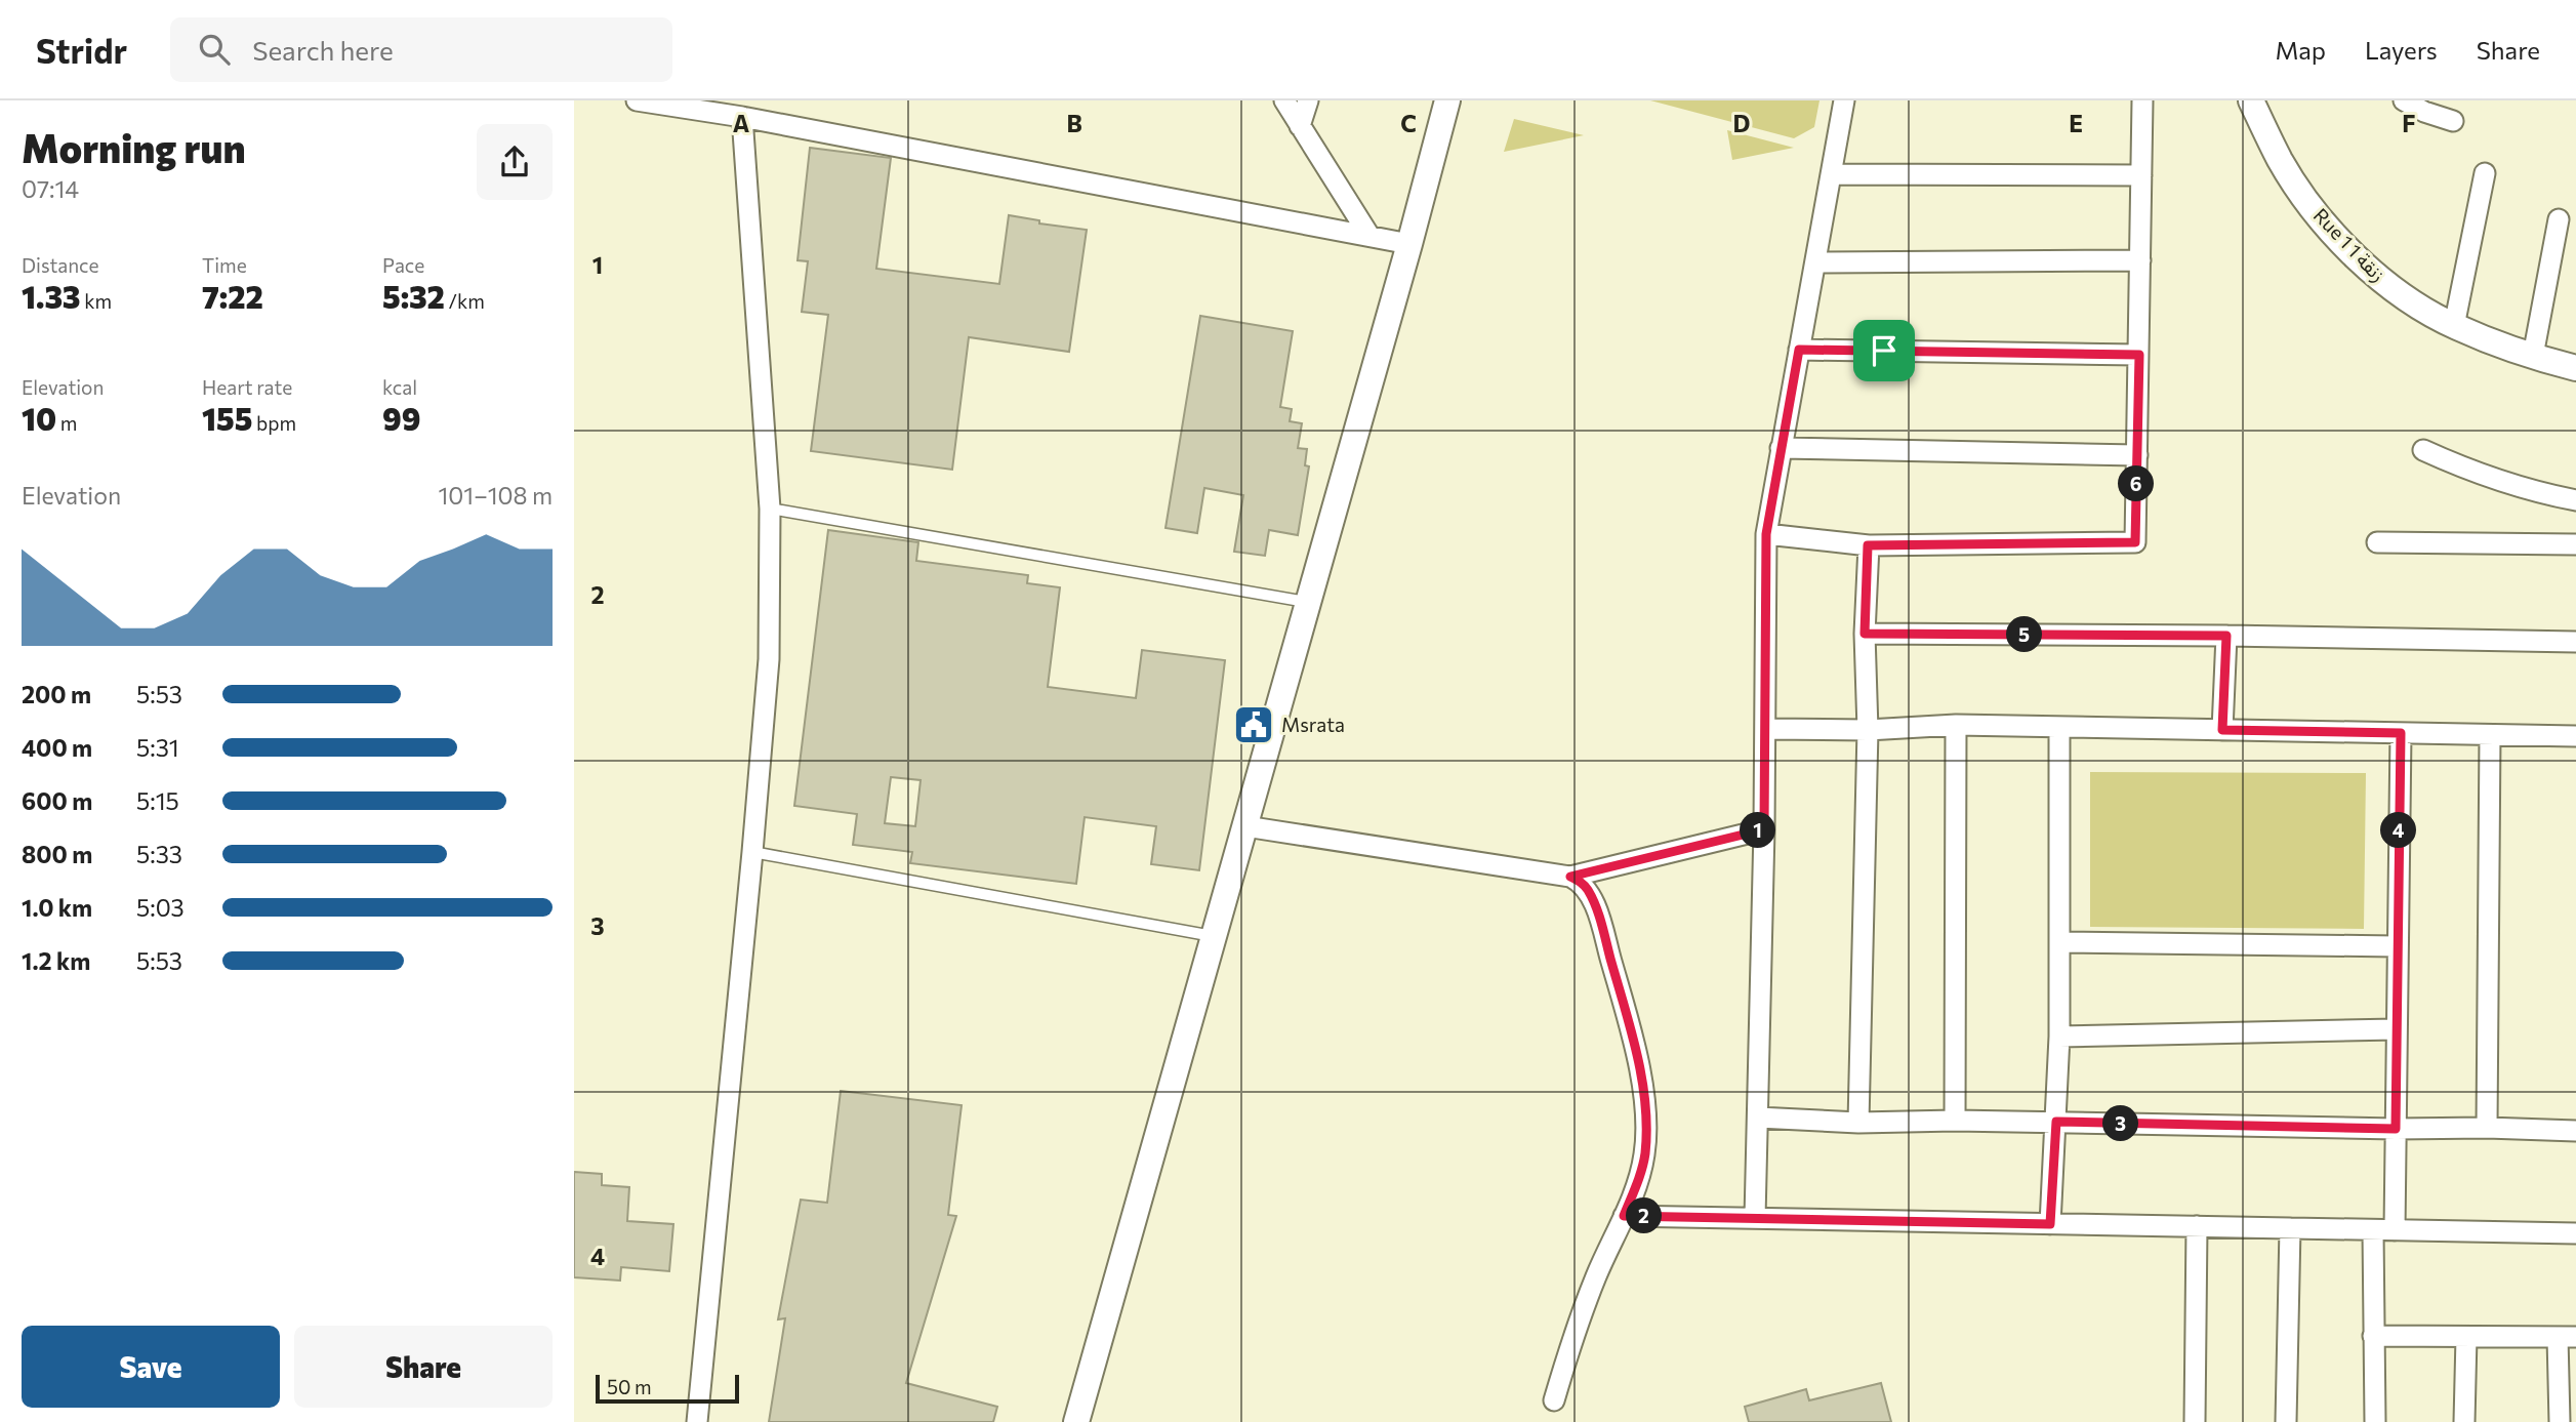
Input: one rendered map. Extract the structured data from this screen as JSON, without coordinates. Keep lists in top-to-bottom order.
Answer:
{
  "streets": {
    "street": ["Rue 1 زنقة 1"]
  },
  "places": {
    "public building": ["Msrata"]
  },
  "scale_bar": "50 m",
  "page": {
    "header": "Stridr",
    "search": "Search here",
    "nav": ["Map", "Layers", "Share"],
    "heading": ["Morning run", "07:14"],
    "stats": [
      ["Distance", "1.33 km"],
      ["Time", "7:22"],
      ["Pace", "5:32 /km"],
      ["Elevation", "10 m"],
      ["Heart rate", "155 bpm"],
      ["kcal", "99"]
    ],
    "pins": [
      "6",
      "5",
      "1",
      "4",
      "3",
      "2"
    ],
    "chart": ["Elevation", "101–108 m"],
    "list": [
      {
        "name": "200 m",
        "note": "5:53"
      },
      {
        "name": "400 m",
        "note": "5:31"
      },
      {
        "name": "600 m",
        "note": "5:15"
      },
      {
        "name": "800 m",
        "note": "5:33"
      },
      {
        "name": "1.0 km",
        "note": "5:03"
      },
      {
        "name": "1.2 km",
        "note": "5:53"
      }
    ],
    "buttons": ["Save", "Share"],
    "scale": "50 m"
  },
  "grid": {
    "columns": [
      "A",
      "B",
      "C",
      "D",
      "E",
      "F"
    ],
    "rows": [
      "1",
      "2",
      "3",
      "4"
    ]
  }
}
